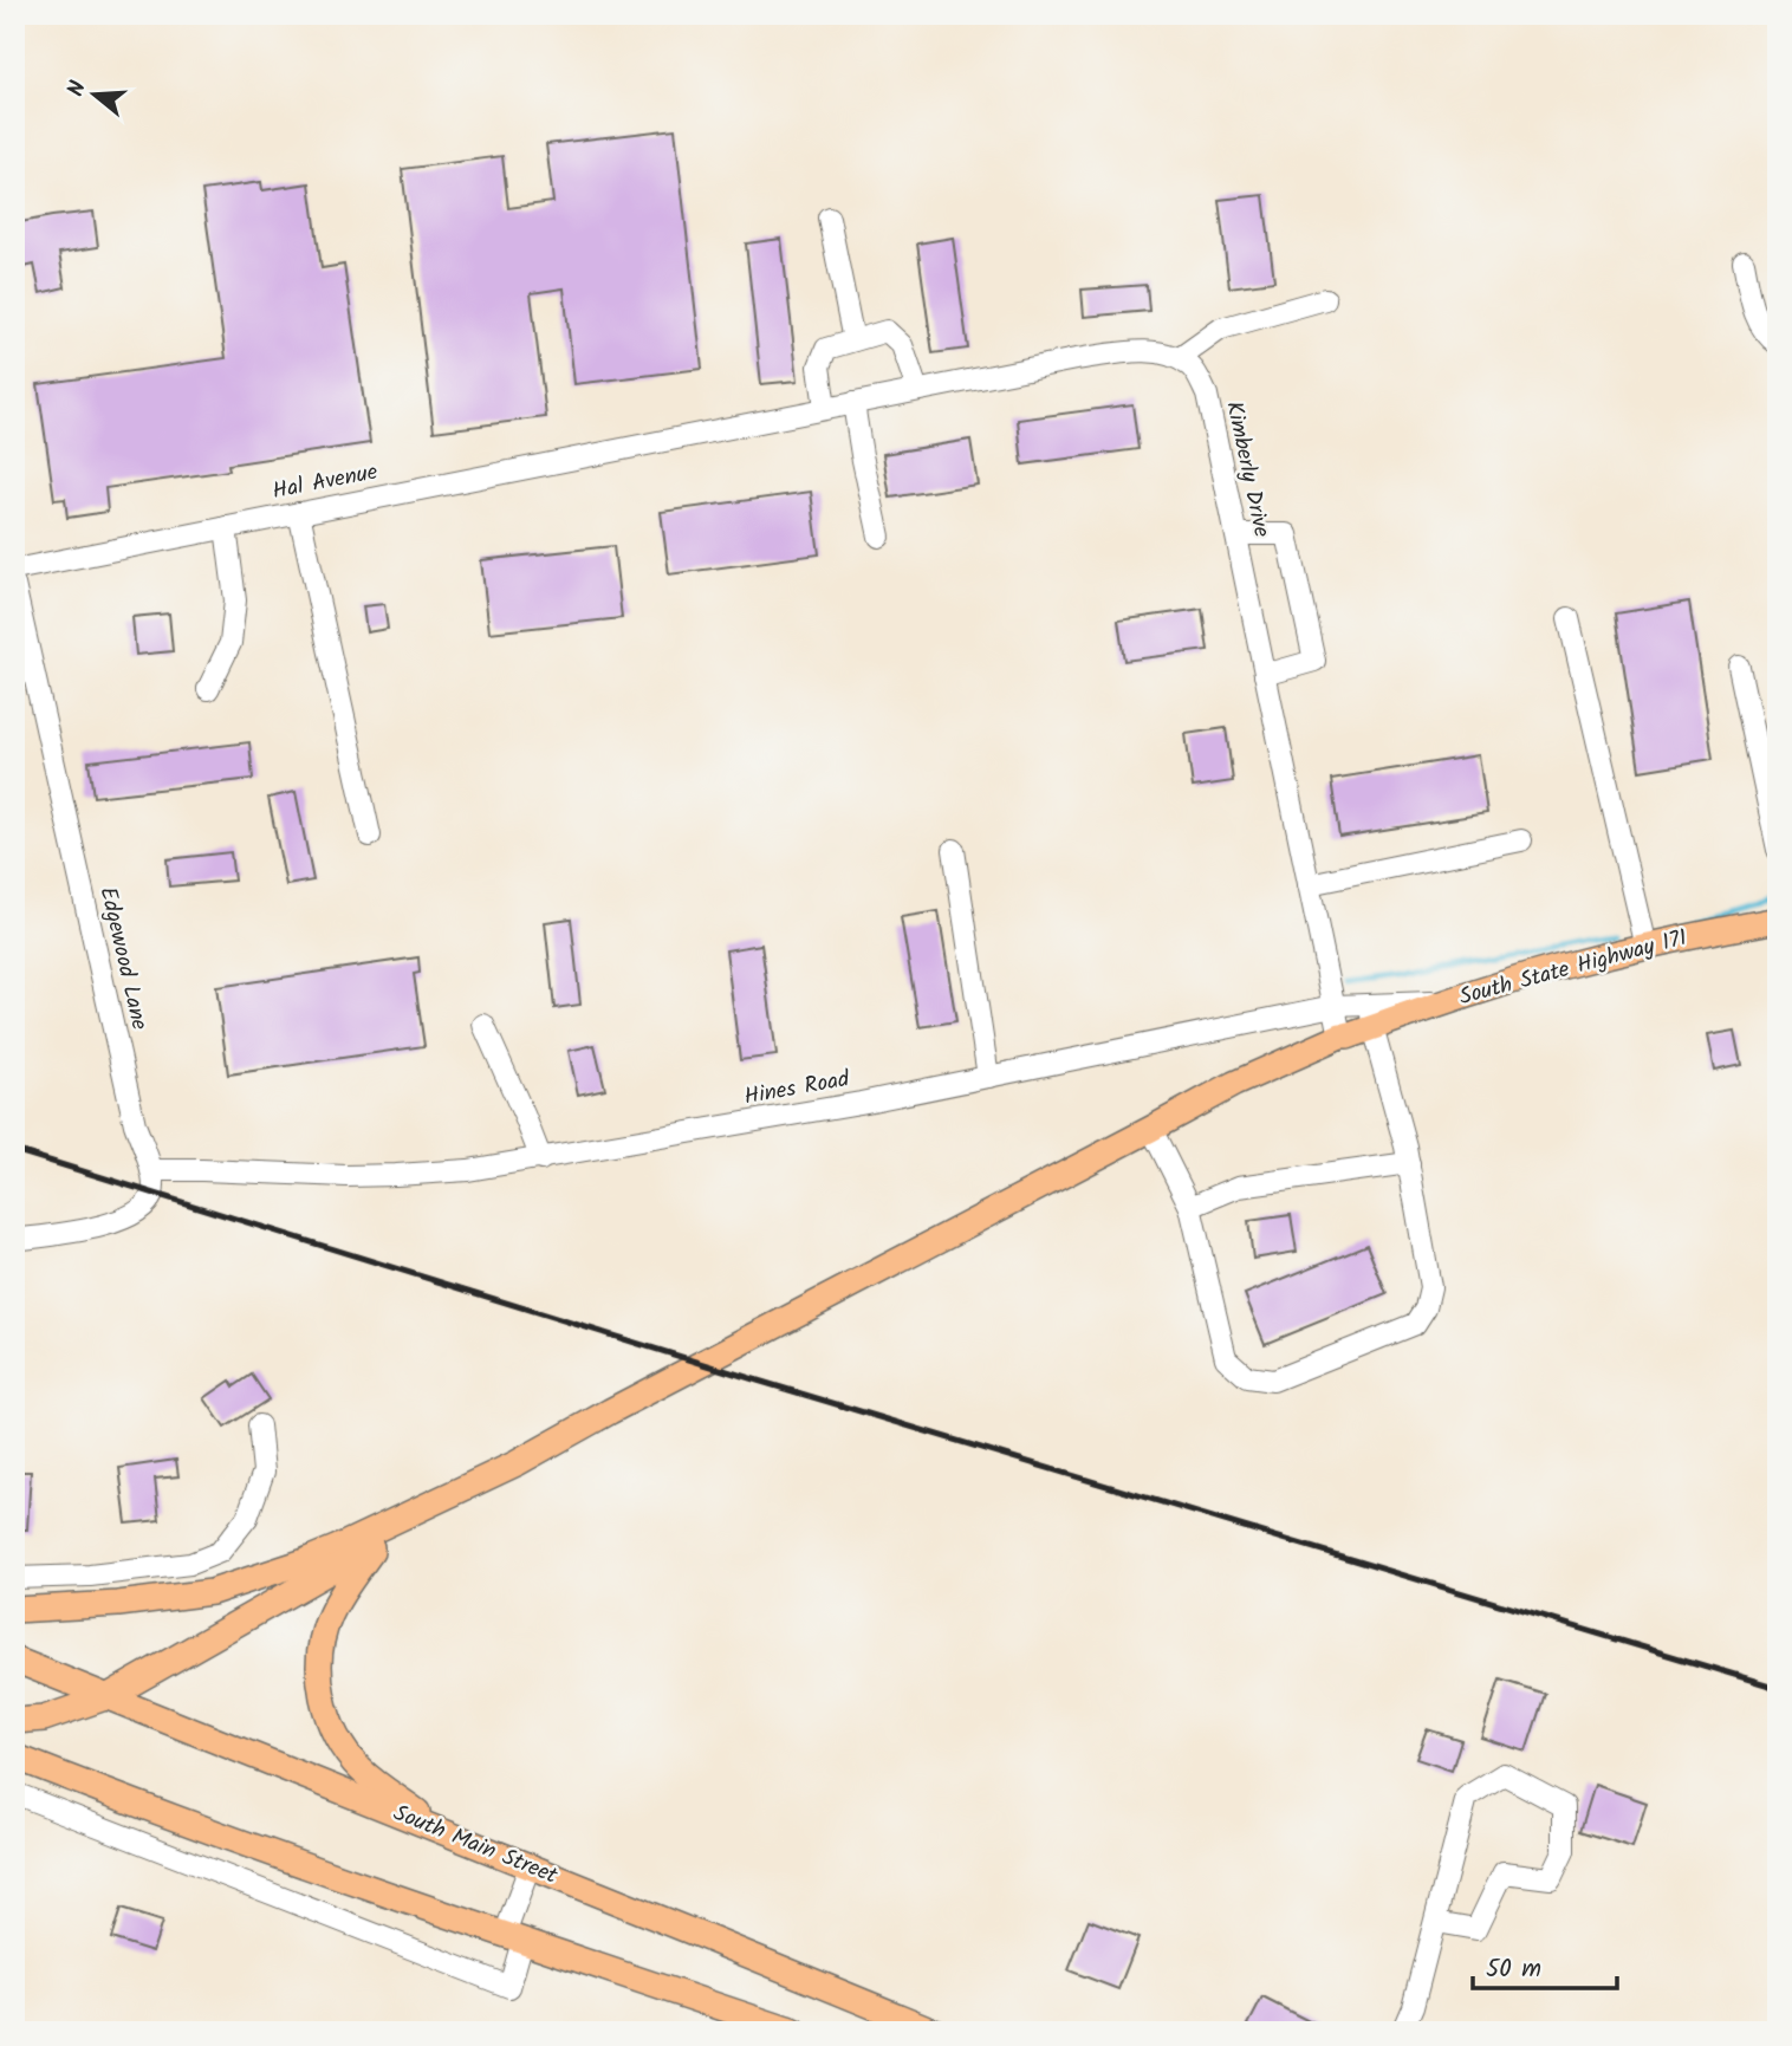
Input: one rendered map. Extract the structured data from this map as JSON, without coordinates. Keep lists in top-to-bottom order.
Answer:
{
  "streets": {
    "main road": ["South State Highway 171", "South Main Street"],
    "street": [
      "Kimberly Drive",
      "Hal Avenue",
      "Edgewood Lane",
      "Hines Road"
    ]
  },
  "crossings": [
    ["Kimberly Drive", "South State Highway 171"],
    ["Kimberly Drive", "Hines Road"],
    ["Edgewood Lane", "Hines Road"],
    ["South State Highway 171", "Hines Road"]
  ],
  "scale_bar": "50 m",
  "north": "left"
}
